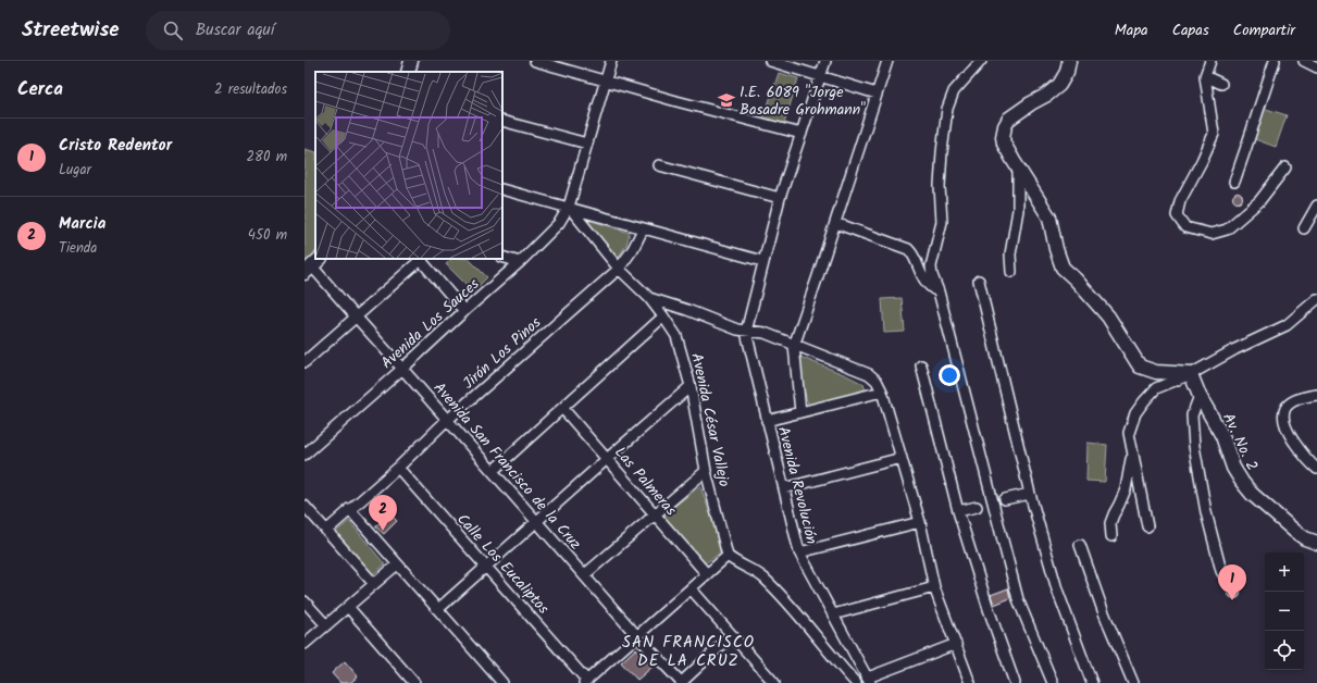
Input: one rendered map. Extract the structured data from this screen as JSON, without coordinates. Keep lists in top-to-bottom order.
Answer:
{
  "streets": {
    "street": [
      "Avenida Los Sauces",
      "Jirón Los Pinos",
      "Avenida César Vallejo",
      "Av. No. 2",
      "Avenida San Francisco de la Cruz",
      "Las Palmeras",
      "Avenida Revolución",
      "Calle Los Eucaliptos"
    ]
  },
  "crossings": [
    ["Avenida Los Sauces", "Avenida César Vallejo"],
    ["Avenida Los Sauces", "Avenida San Francisco de la Cruz"],
    ["Jirón Los Pinos", "Avenida César Vallejo"],
    ["Jirón Los Pinos", "Avenida San Francisco de la Cruz"],
    ["Jirón Los Pinos", "Calle Los Eucaliptos"]
  ],
  "districts": ["SAN FRANCISCO DE LA CRUZ"],
  "places": {
    "school or university": ["I.E. 6089 \"Jorge Basadre Grohmann\""]
  },
  "page": {
    "header": "Streetwise",
    "search": "Buscar aquí",
    "nav": ["Mapa", "Capas", "Compartir"],
    "heading": ["Cerca", "2 resultados"],
    "list": [
      {
        "mark": "1",
        "name": "Cristo Redentor",
        "note": "Lugar",
        "value": "280 m"
      },
      {
        "mark": "2",
        "name": "Marcia",
        "note": "Tienda",
        "value": "450 m"
      }
    ],
    "pins": ["2", "1"],
    "map_buttons": ["+", "−"]
  }
}
